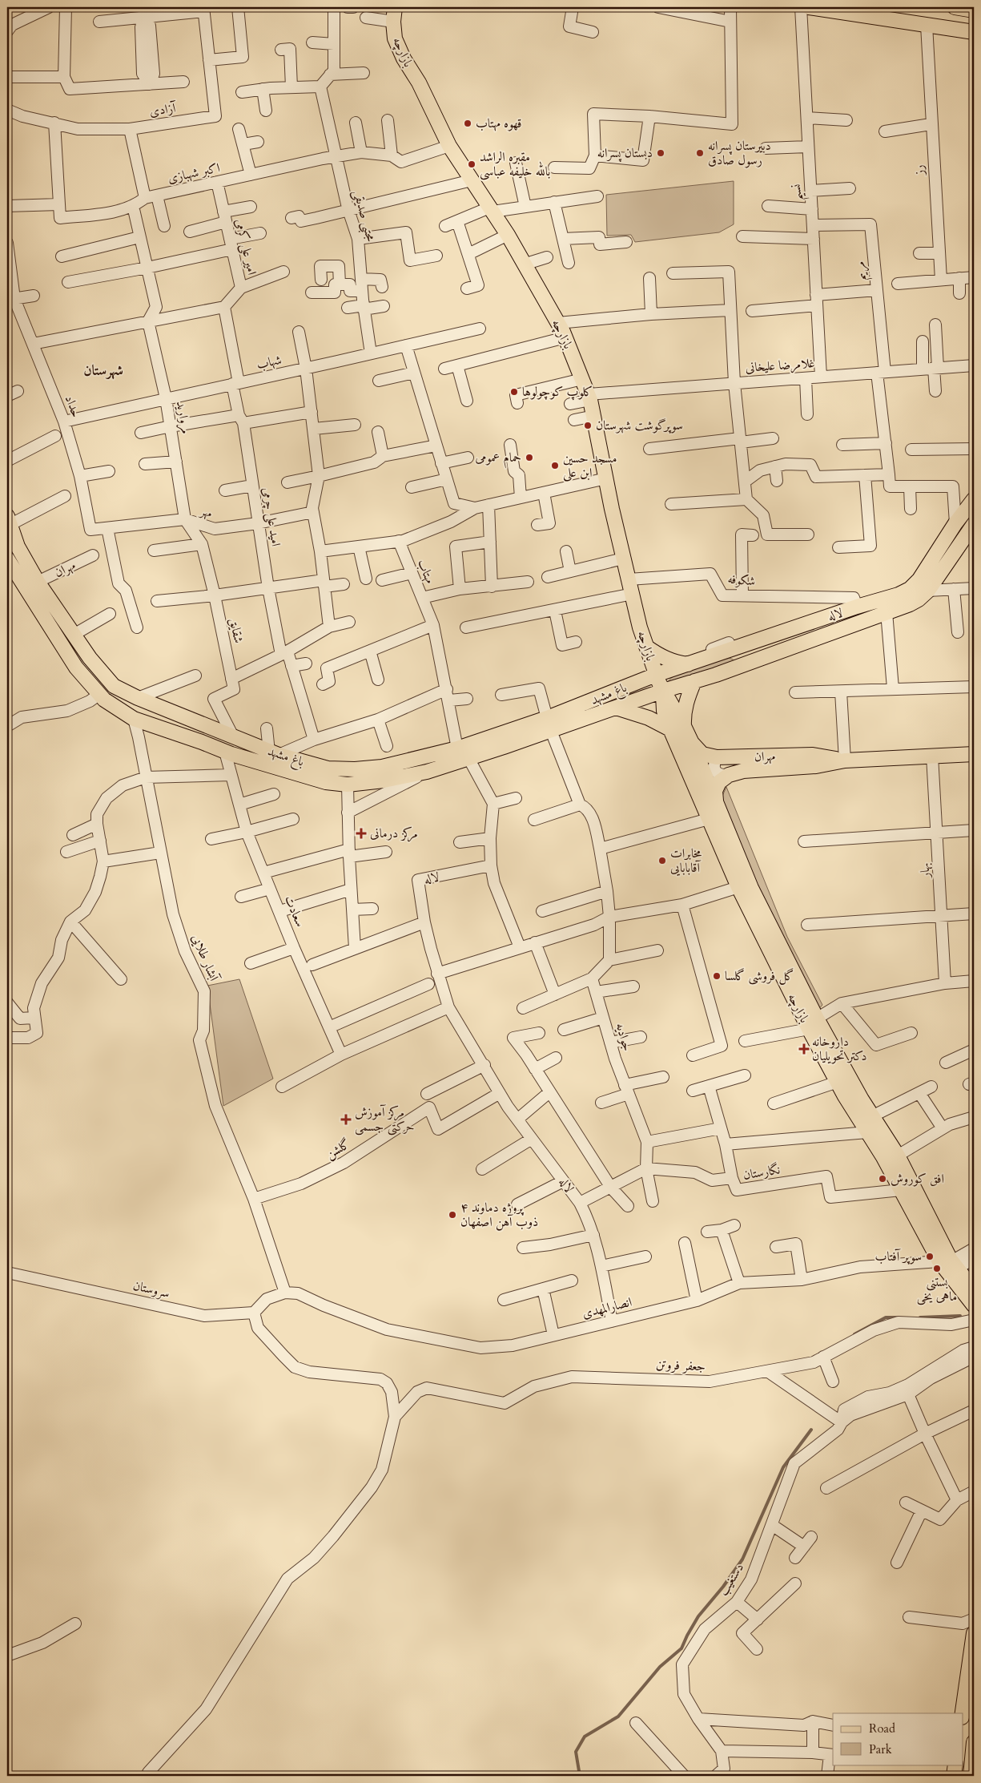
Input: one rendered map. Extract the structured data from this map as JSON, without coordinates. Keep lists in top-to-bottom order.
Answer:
{
  "streets": {
    "main road": [
      "بازارچه",
      "مهران",
      "لاله",
      "باغ مشهد"
    ],
    "street": [
      "آزادی",
      "رز",
      "اکبر شهبازی",
      "نسیم",
      "مجتبی صدیقی",
      "امیر علی کرمی",
      "مریم",
      "شهاب",
      "غلامرضا علیخانی",
      "حداد",
      "مروارید",
      "مهر",
      "امید علی چرمی",
      "مهتاب",
      "شکوفه",
      "شقایق",
      "بهار",
      "سعادت",
      "آبشار طلایی",
      "جوادیه",
      "گلشن",
      "نگارستان",
      "سروستان",
      "انصارالمهدی",
      "جعفر فروتن",
      "دستغیب"
    ]
  },
  "crossings": [
    ["بازارچه", "اکبر شهبازی"],
    ["بازارچه", "غلامرضا علیخانی"],
    ["بازارچه", "مهران"],
    ["بازارچه", "شکوفه"],
    ["بازارچه", "لاله"],
    ["بازارچه", "باغ مشهد"],
    ["بازارچه", "نگارستان"],
    ["بازارچه", "انصارالمهدی"],
    ["اکبر شهبازی", "مجتبی صدیقی"],
    ["اکبر شهبازی", "امیر علی کرمی"],
    ["نسیم", "مریم"],
    ["نسیم", "غلامرضا علیخانی"],
    ["مجتبی صدیقی", "شهاب"],
    ["مریم", "غلامرضا علیخانی"],
    ["شهاب", "حداد"],
    ["شهاب", "مروارید"],
    ["شهاب", "امید علی چرمی"],
    ["حداد", "مهر"],
    ["مروارید", "مهر"],
    ["مروارید", "شقایق"],
    ["مهر", "امید علی چرمی"],
    ["مهر", "شقایق"],
    ["مهران", "باغ مشهد"],
    ["مهران", "بهار"],
    ["مهتاب", "باغ مشهد"],
    ["شکوفه", "لاله"],
    ["لاله", "باغ مشهد"],
    ["لاله", "گلشن"],
    ["لاله", "انصارالمهدی"],
    ["باغ مشهد", "سعادت"],
    ["باغ مشهد", "آبشار طلایی"],
    ["آبشار طلایی", "گلشن"],
    ["آبشار طلایی", "انصارالمهدی"],
    ["جوادیه", "نگارستان"]
  ],
  "districts": ["شهرستان"],
  "places": {
    "other": [
      "قهوه مهتاب",
      "دبستان پسرانه",
      "دبیرستان پسرانه رسول صادق",
      "مقبره الراشد بالله خلیفه عباسی",
      "کلوپ کوچولوها",
      "سوپرگوشت شهرستان",
      "حمام عمومی",
      "مسجد حسین ابن علی",
      "مخابرات آقابابایی",
      "گل فروشی گلسا",
      "افق کوروش",
      "پروژه دماوند ۴ ذوب آهن اصفهان",
      "سوپر آفتاب",
      "بستنی ماهی یخی"
    ],
    "health": ["مرکز درمانی", "داروخانه دکتر تحویلیان", "مرکز آموزش حرکتی جسمی"]
  },
  "legend": ["Road", "Park"]
}
